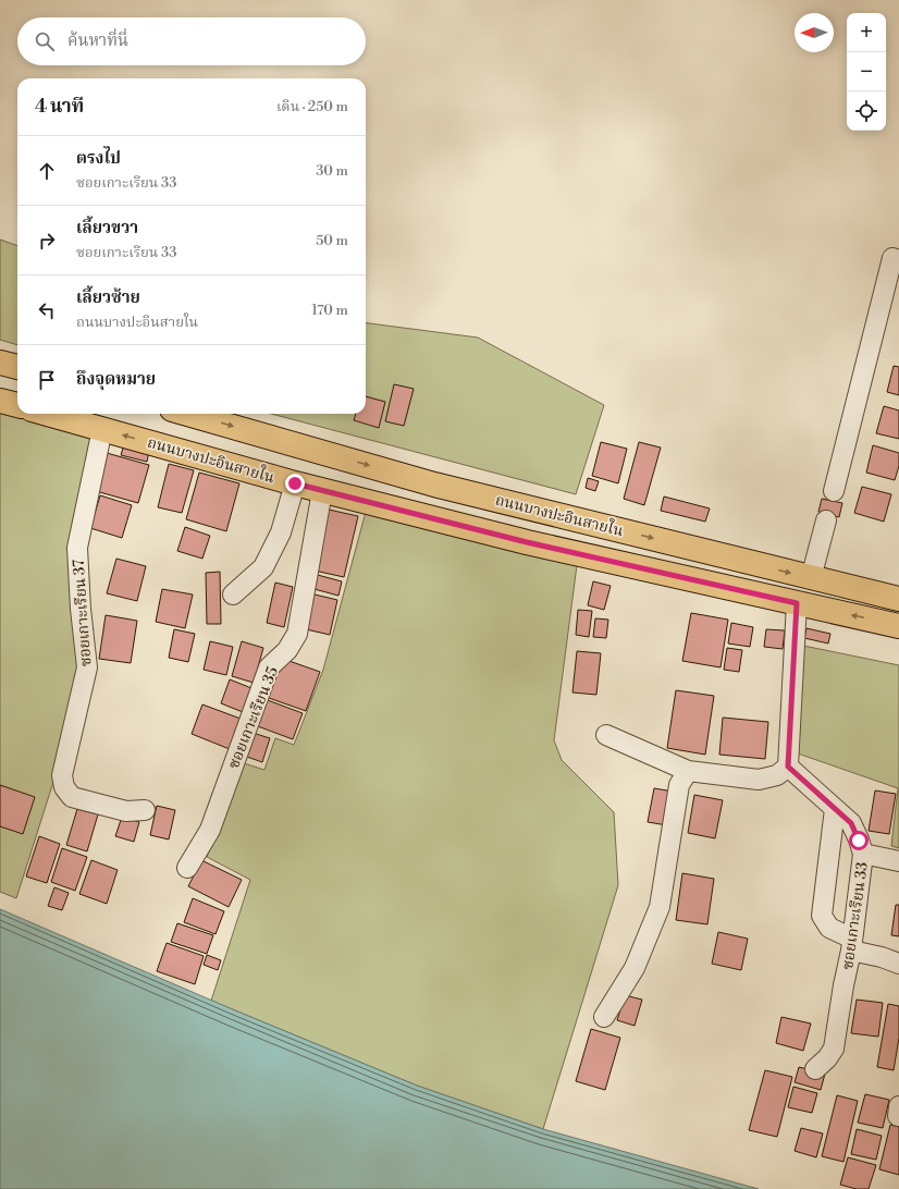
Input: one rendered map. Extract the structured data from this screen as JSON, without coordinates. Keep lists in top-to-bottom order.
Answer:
{
  "streets": {
    "main road": ["ถนนบางปะอินสายใน"],
    "street": ["ซอยเกาะเรียน 37", "ซอยเกาะเรียน 35", "ซอยเกาะเรียน 33"]
  },
  "crossings": [
    ["ถนนบางปะอินสายใน", "ซอยเกาะเรียน 37"],
    ["ถนนบางปะอินสายใน", "ซอยเกาะเรียน 35"]
  ],
  "north": "left",
  "page": {
    "map_buttons": ["+", "−"],
    "search": "ค้นหาที่นี่",
    "heading": ["4 นาที", "เดิน · 250 m"],
    "list": [
      ["ตรงไป", "ซอยเกาะเรียน 33", "30 m"],
      ["เลี้ยวขวา", "ซอยเกาะเรียน 33", "50 m"],
      ["เลี้ยวซ้าย", "ถนนบางปะอินสายใน", "170 m"],
      "ถึงจุดหมาย"
    ]
  }
}
